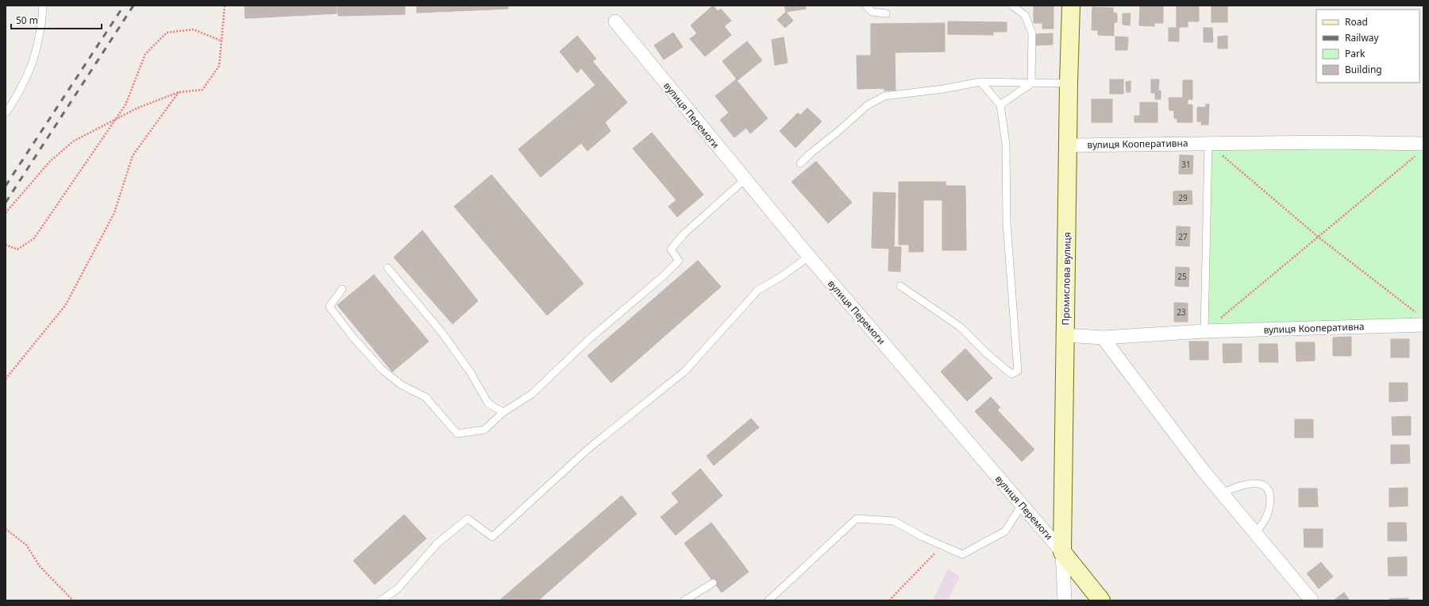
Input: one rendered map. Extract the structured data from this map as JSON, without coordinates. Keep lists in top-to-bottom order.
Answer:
{
  "streets": {
    "street": ["вулиця Перемоги", "вулиця Кооперативна", "Промислова вулиця"]
  },
  "crossings": [
    ["вулиця Перемоги", "Промислова вулиця"],
    ["вулиця Кооперативна", "Промислова вулиця"]
  ],
  "house_numbers": [
    "31",
    "29",
    "27",
    "25",
    "23"
  ],
  "legend": [
    "Road",
    "Railway",
    "Park",
    "Building"
  ],
  "scale_bar": "50 m"
}
